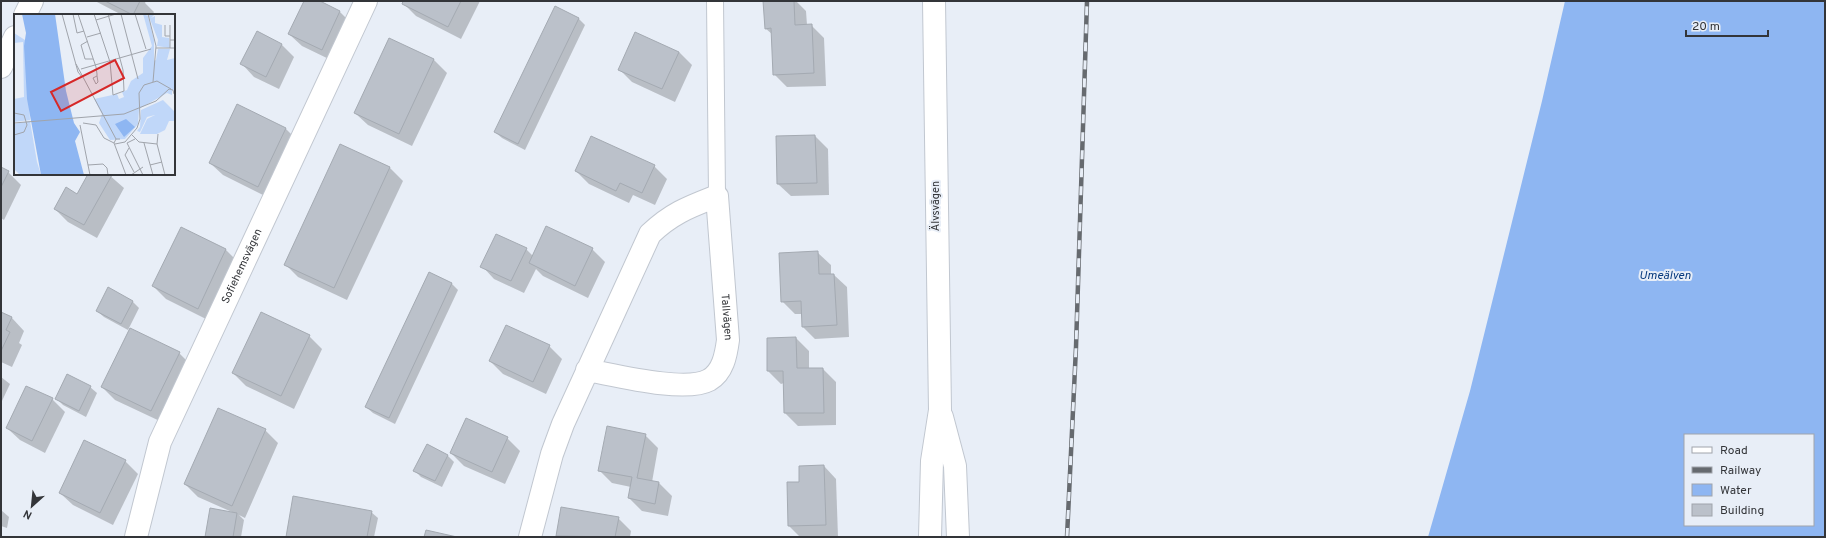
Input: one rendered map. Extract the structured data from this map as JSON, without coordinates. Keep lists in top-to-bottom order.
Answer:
{
  "streets": {
    "street": ["Älvsvägen", "Sofiehemsvägen", "Tallvägen"]
  },
  "water": ["Umeälven"],
  "legend": [
    "Road",
    "Railway",
    "Water",
    "Building"
  ],
  "scale_bar": "20 m",
  "north": "bottom left"
}
